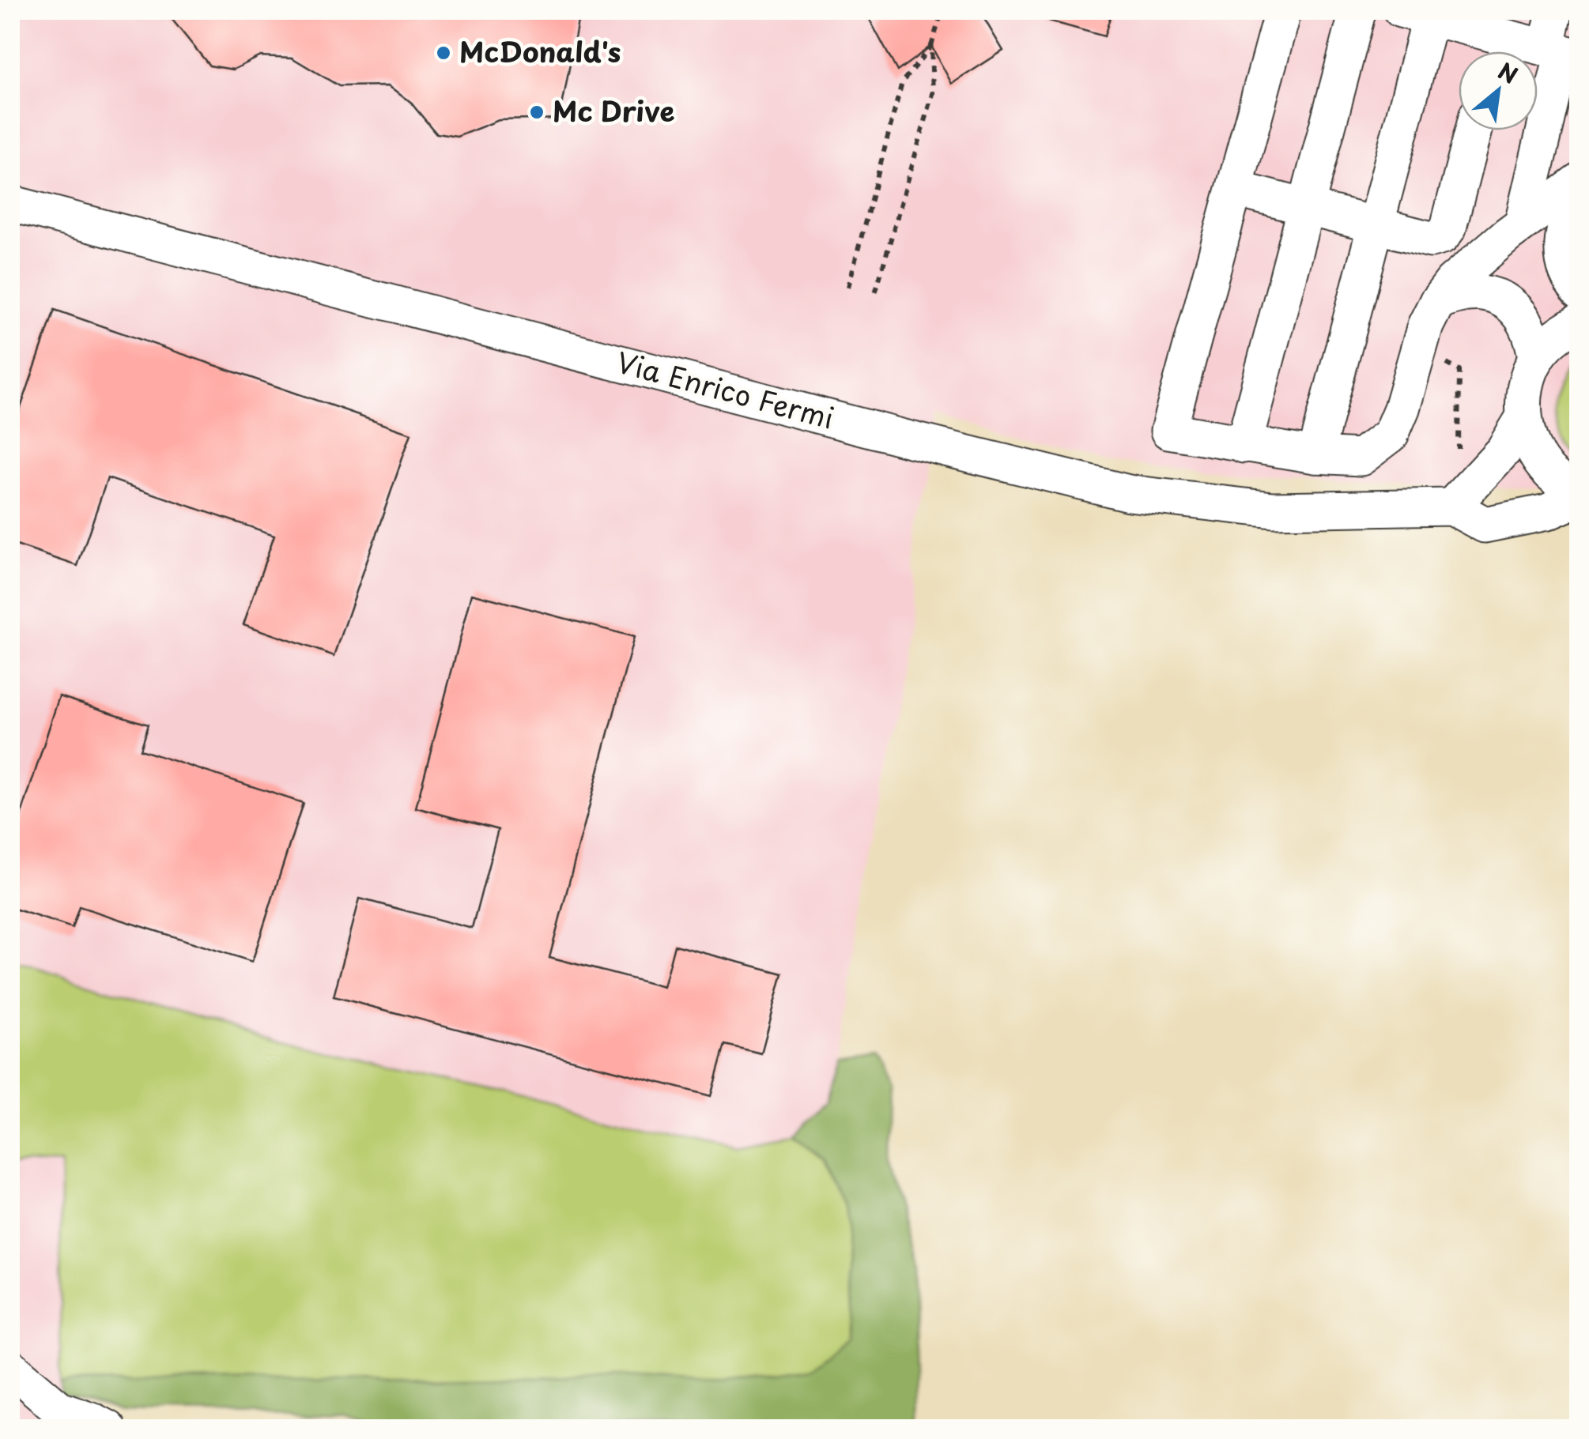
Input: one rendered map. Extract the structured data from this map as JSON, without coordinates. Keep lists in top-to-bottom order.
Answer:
{
  "streets": {
    "street": ["Via Enrico Fermi"]
  },
  "places": ["McDonald's", "Mc Drive"],
  "north": "top right"
}
